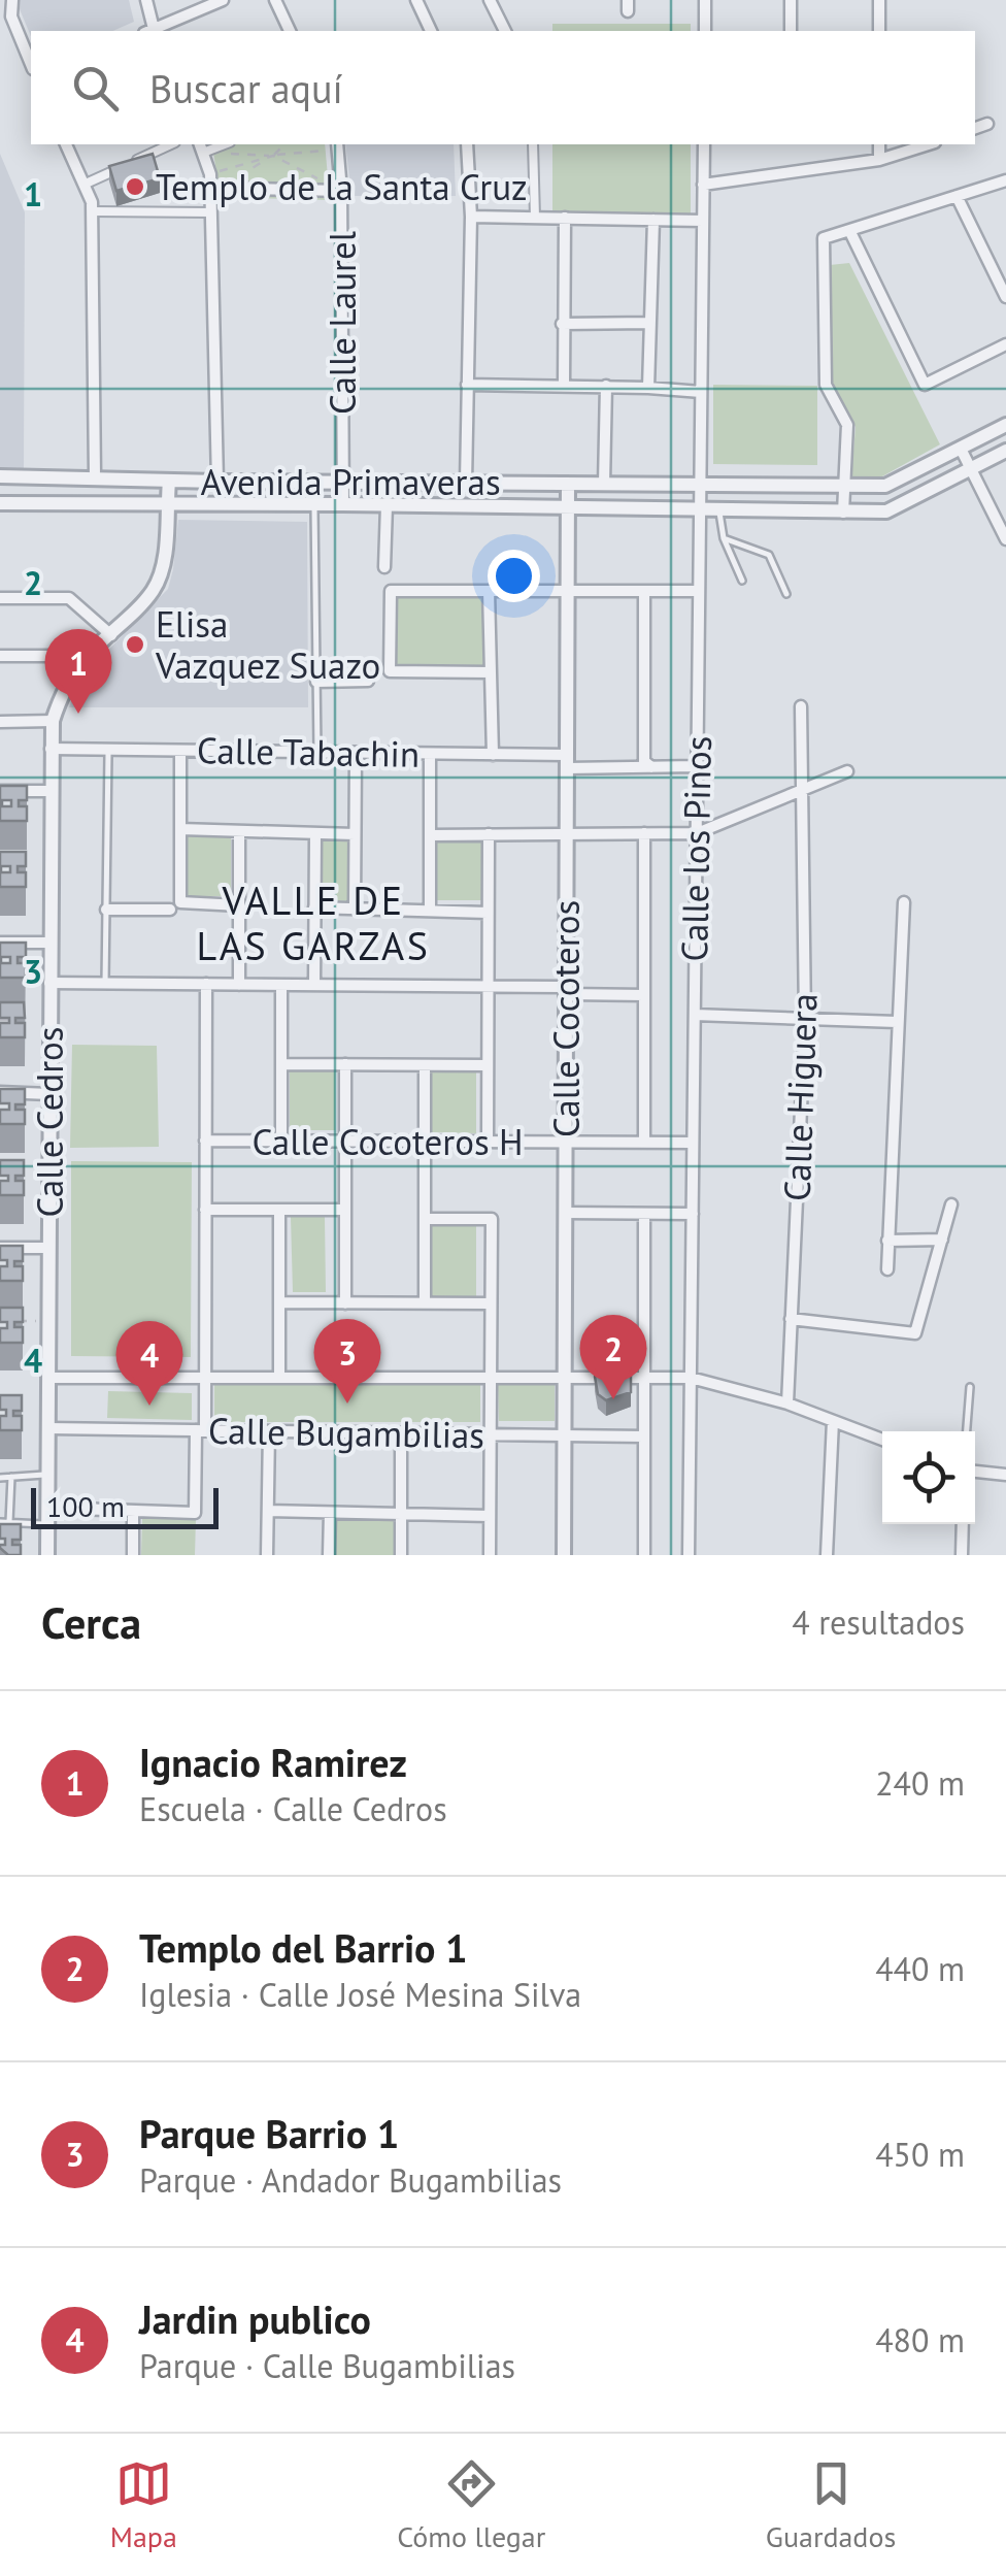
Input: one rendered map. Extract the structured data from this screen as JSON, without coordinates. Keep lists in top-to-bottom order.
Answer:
{
  "streets": {
    "street": [
      "Calle Laurel",
      "Avenida Primaveras",
      "Calle Tabachin",
      "Calle los Pinos",
      "Calle Cocoteros",
      "Calle Higuera",
      "Calle Cedros",
      "Calle Cocoteros H",
      "Calle Bugambilias"
    ]
  },
  "crossings": [
    ["Calle Laurel", "Avenida Primaveras"],
    ["Avenida Primaveras", "Calle los Pinos"],
    ["Avenida Primaveras", "Calle Cocoteros"],
    ["Avenida Primaveras", "Calle Cedros"],
    ["Calle Tabachin", "Calle los Pinos"],
    ["Calle Tabachin", "Calle Cocoteros"],
    ["Calle Tabachin", "Calle Cedros"],
    ["Calle los Pinos", "Calle Cocoteros H"],
    ["Calle Cocoteros", "Calle Cocoteros H"],
    ["Calle Cocoteros", "Calle Bugambilias"],
    ["Calle Cedros", "Calle Bugambilias"]
  ],
  "districts": ["VALLE DE LAS GARZAS"],
  "places": ["Templo de la Santa Cruz", "Elisa Vazquez Suazo"],
  "scale_bar": "100 m",
  "page": {
    "search": "Buscar aquí",
    "pins": [
      "1",
      "2",
      "3",
      "4"
    ],
    "scale": "100 m",
    "heading": ["Cerca", "4 resultados"],
    "list": [
      {
        "mark": "1",
        "name": "Ignacio Ramirez",
        "note": "Escuela · Calle Cedros",
        "value": "240 m"
      },
      {
        "mark": "2",
        "name": "Templo del Barrio 1",
        "note": "Iglesia · Calle José Mesina Silva",
        "value": "440 m"
      },
      {
        "mark": "3",
        "name": "Parque Barrio 1",
        "note": "Parque · Andador Bugambilias",
        "value": "450 m"
      },
      {
        "mark": "4",
        "name": "Jardin publico",
        "note": "Parque · Calle Bugambilias",
        "value": "480 m"
      }
    ],
    "nav": ["Mapa", "Cómo llegar", "Guardados"]
  },
  "grid": {
    "rows": [
      "1",
      "2",
      "3",
      "4"
    ]
  }
}
